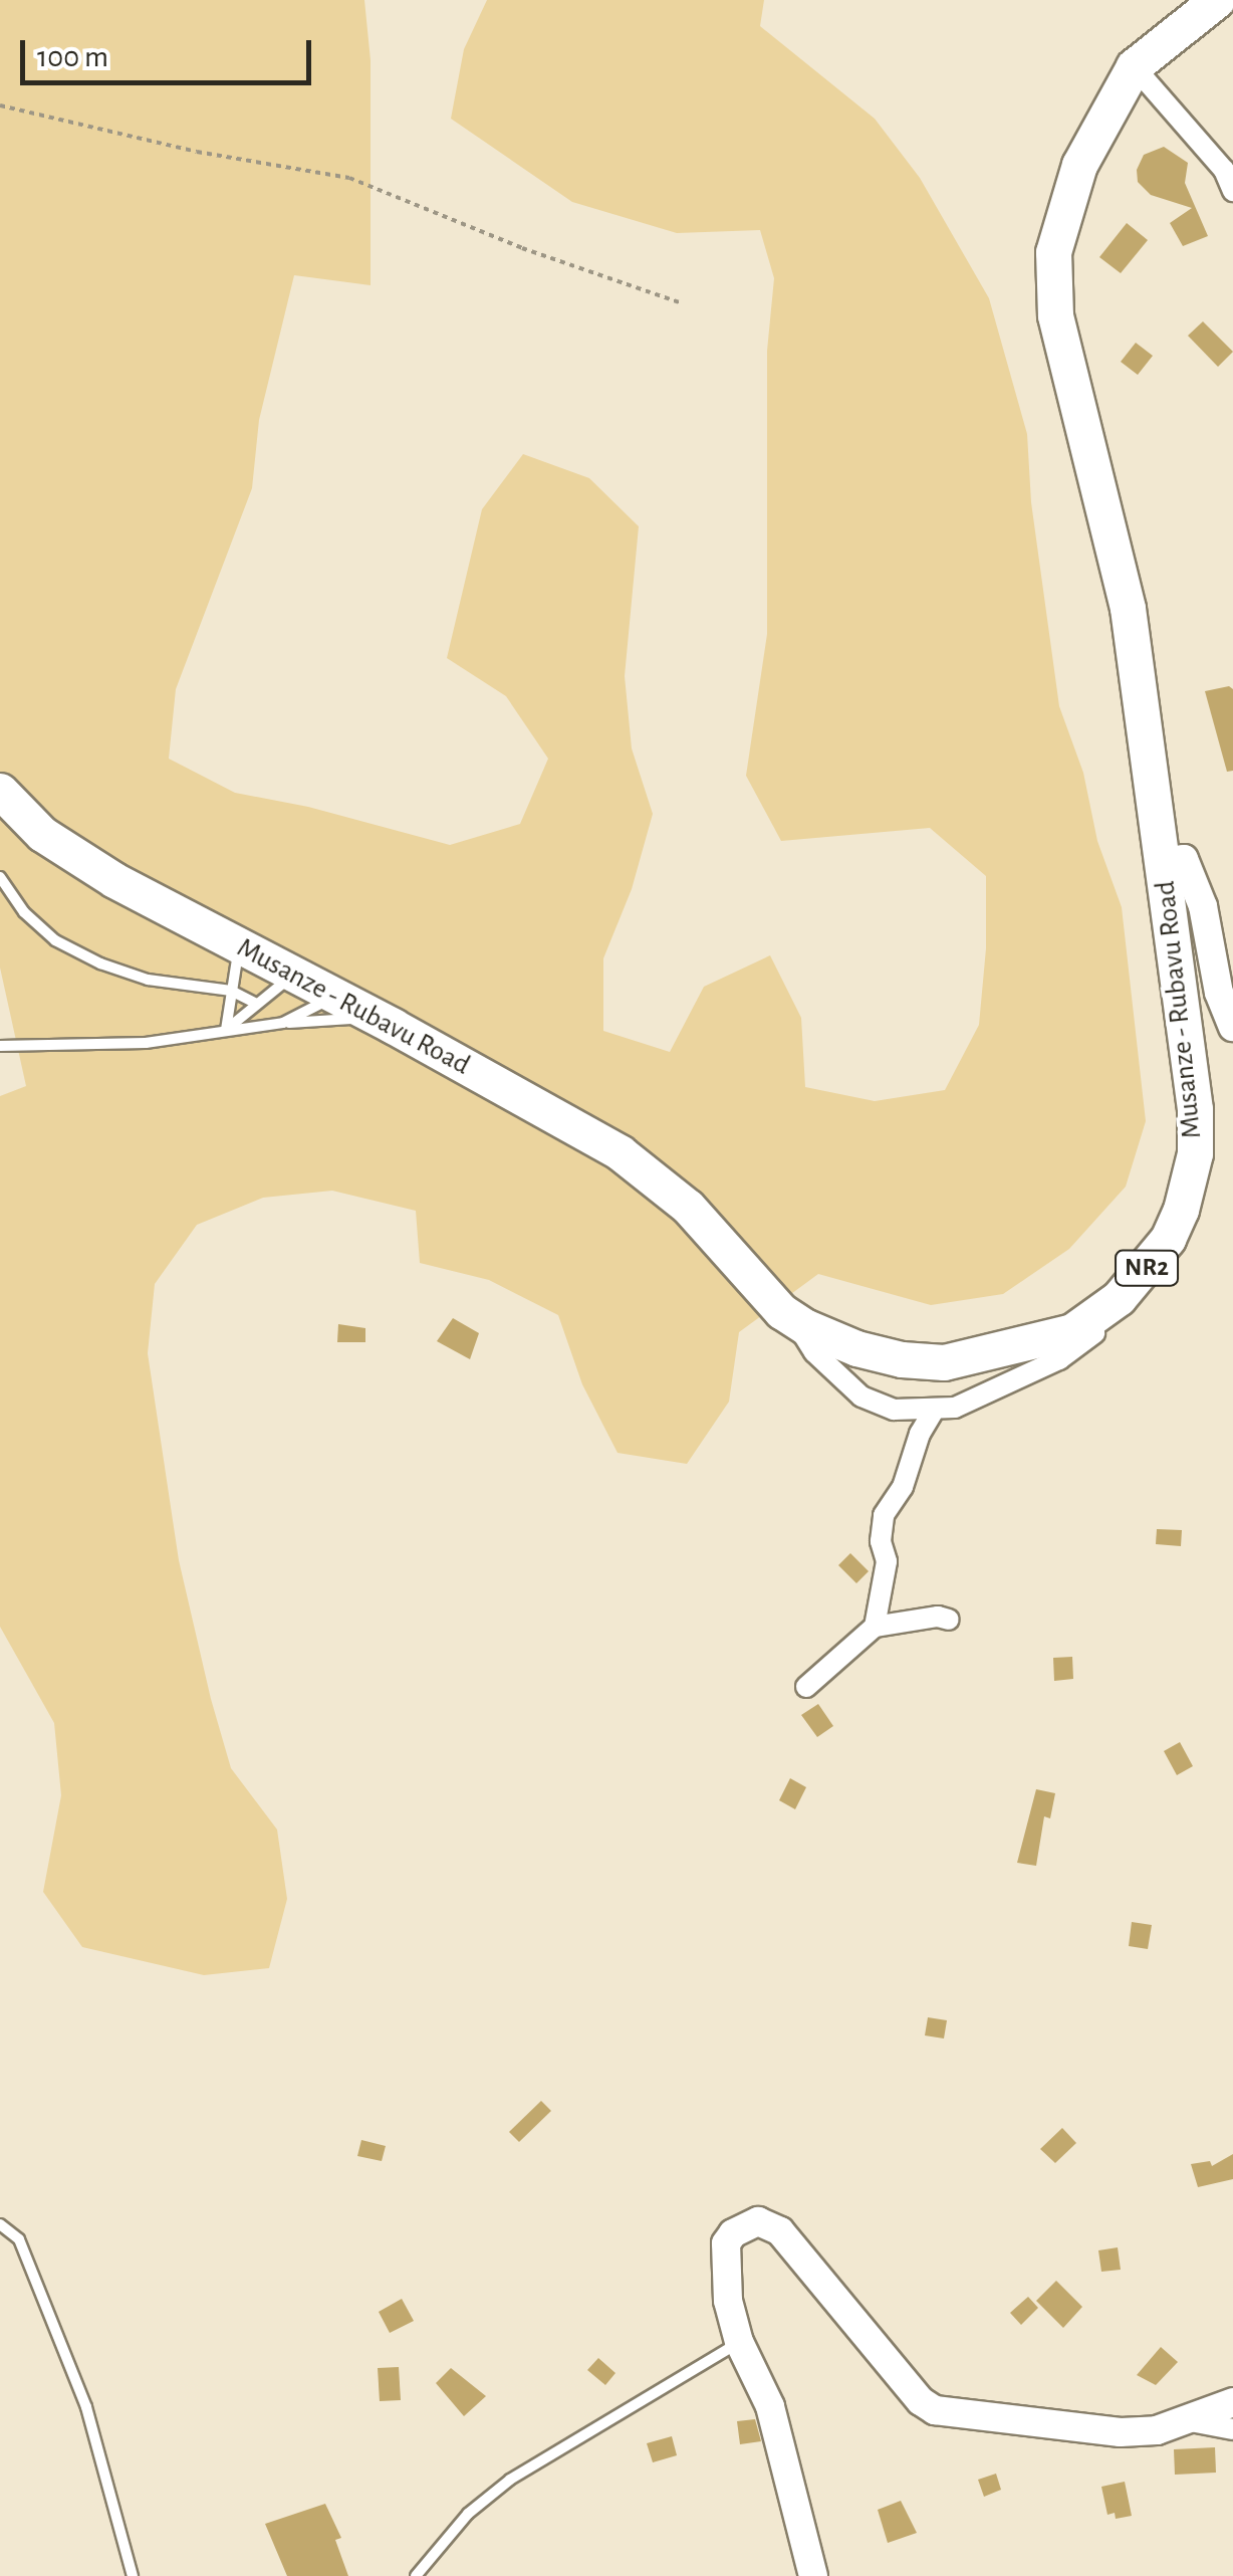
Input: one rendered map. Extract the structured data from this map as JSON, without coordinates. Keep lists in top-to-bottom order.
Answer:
{
  "streets": {
    "highway": ["Musanze - Rubavu Road", "NR2"]
  },
  "scale_bar": "100 m"
}
